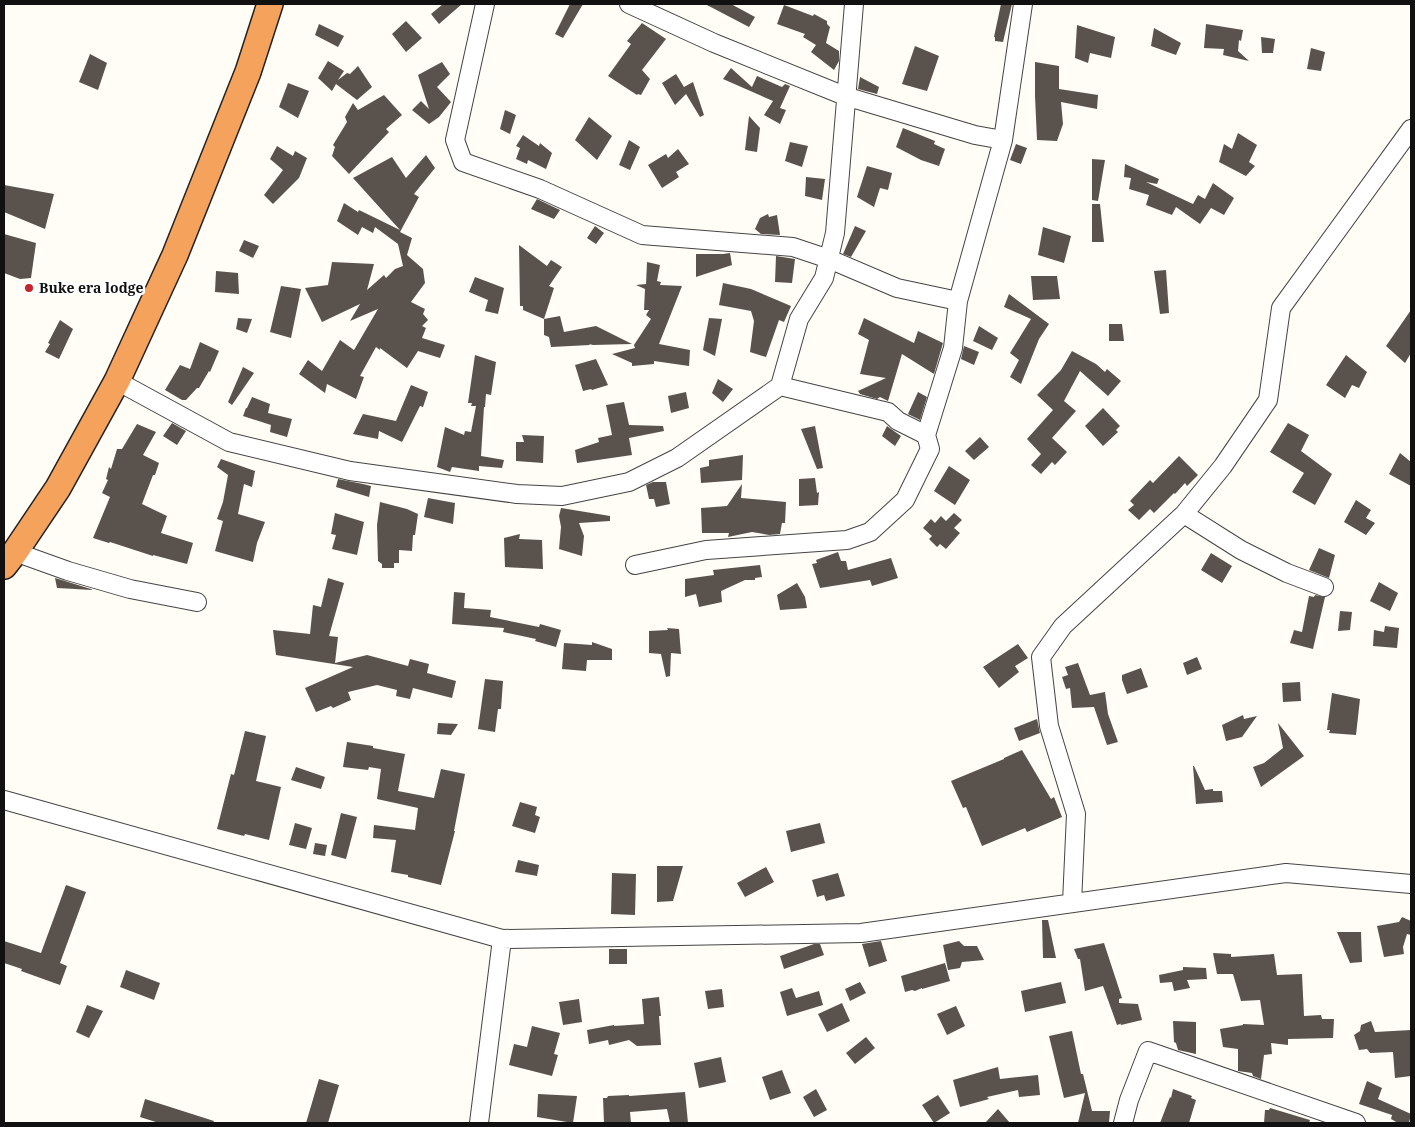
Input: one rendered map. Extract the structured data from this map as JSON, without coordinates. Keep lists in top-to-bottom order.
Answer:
{
  "places": ["Buke era lodge"]
}
